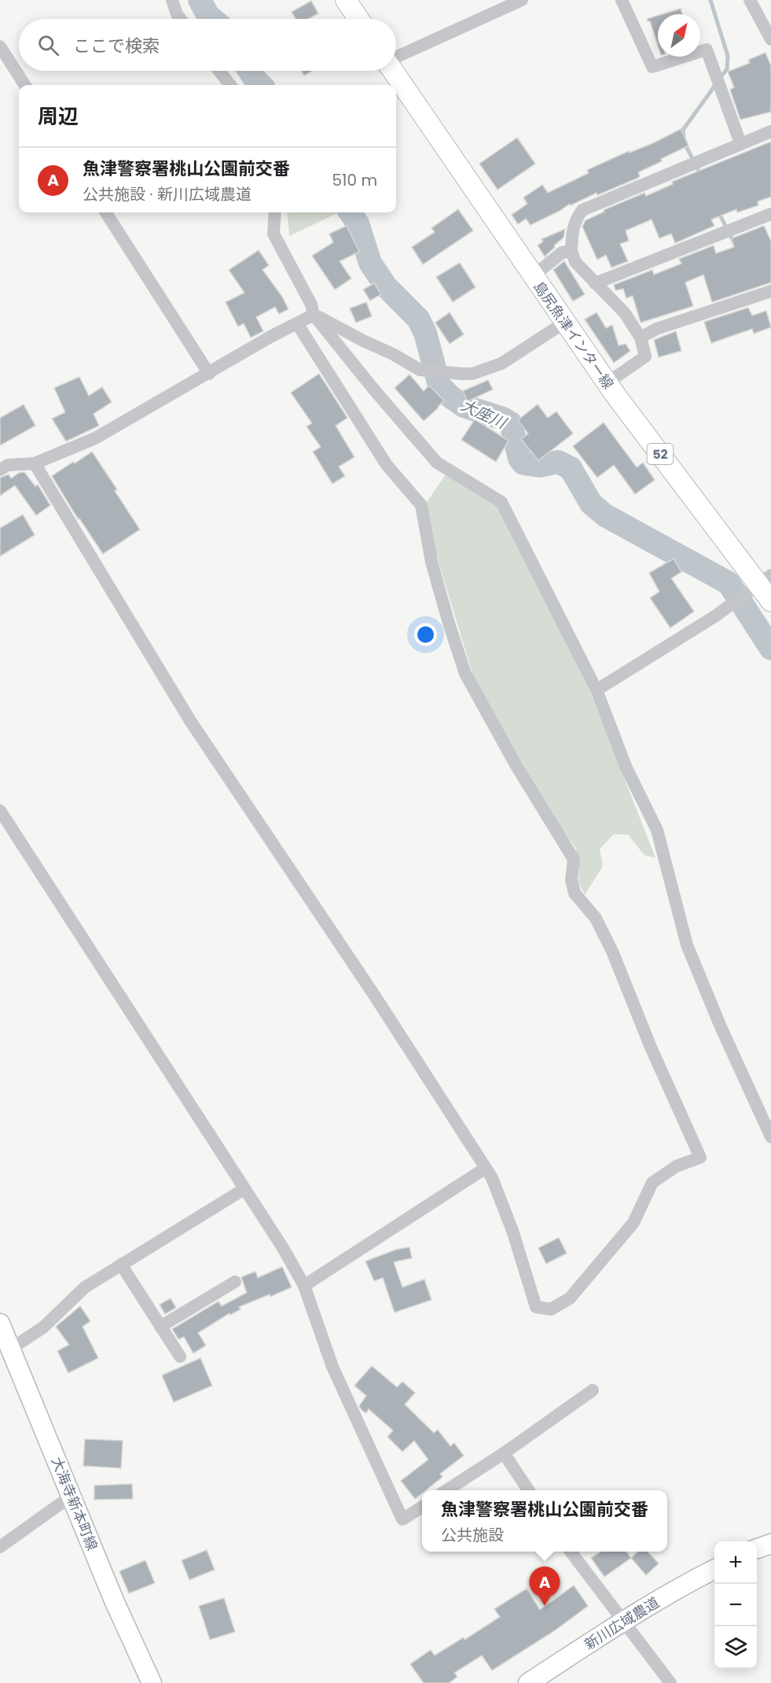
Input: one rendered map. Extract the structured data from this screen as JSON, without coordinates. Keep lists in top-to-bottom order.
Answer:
{
  "streets": {
    "main road": [
      "島尻魚津インター線",
      "52",
      "大海寺新本町線",
      "新川広域農道"
    ]
  },
  "water": ["大座川"],
  "north": "top right",
  "page": {
    "search": "ここで検索",
    "heading": "周辺",
    "list": [
      {
        "mark": "A",
        "name": "魚津警察署桃山公園前交番",
        "note": "公共施設 · 新川広域農道",
        "value": "510 m"
      }
    ],
    "popup": ["魚津警察署桃山公園前交番", "公共施設"],
    "map_buttons": ["+", "−"],
    "pins": "A"
  }
}
